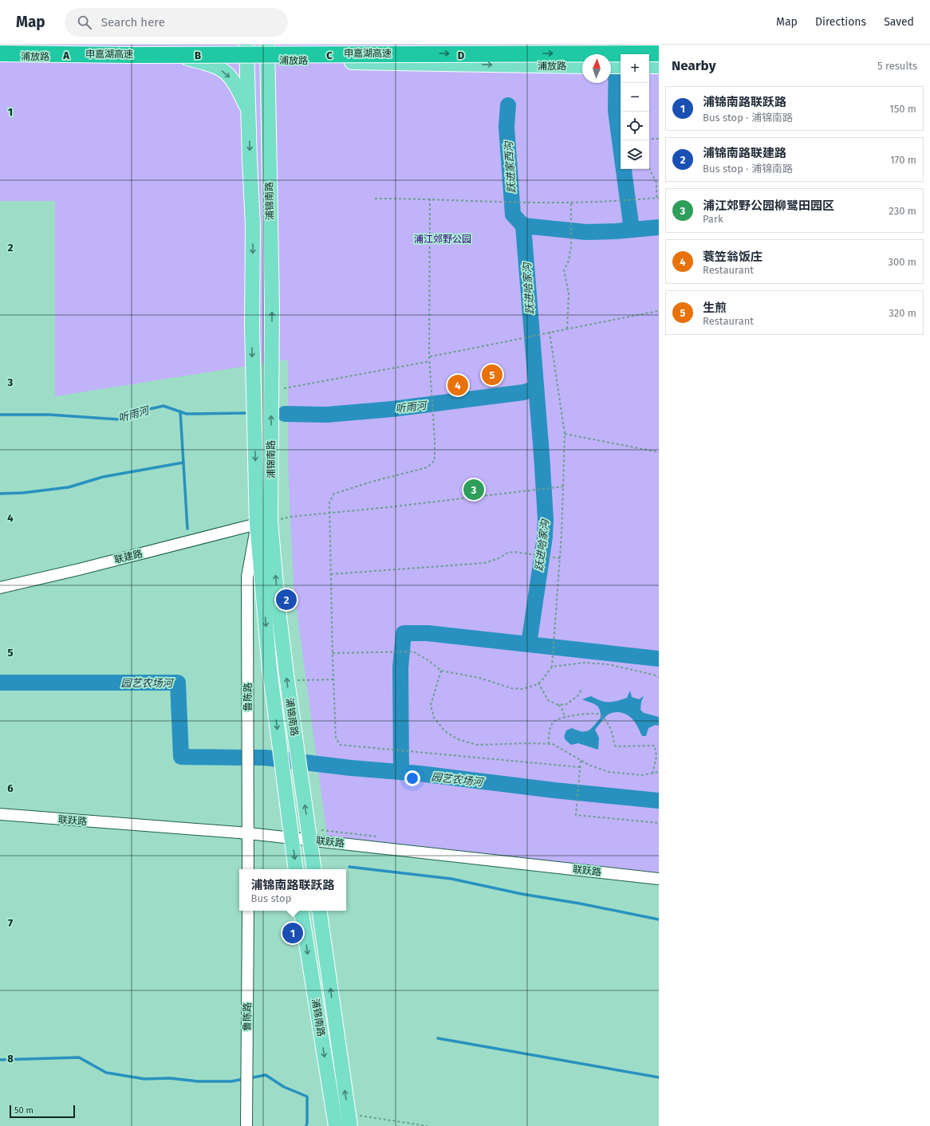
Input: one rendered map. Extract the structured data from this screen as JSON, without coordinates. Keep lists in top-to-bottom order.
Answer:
{
  "streets": {
    "highway": ["申嘉湖高速"],
    "main road": ["浦放路", "浦锦南路"],
    "street": ["联建路", "鲁陈路", "联跃路"]
  },
  "crossings": [
    ["浦放路", "浦锦南路"],
    ["浦锦南路", "联建路"],
    ["浦锦南路", "鲁陈路"],
    ["浦锦南路", "联跃路"],
    ["联建路", "鲁陈路"],
    ["鲁陈路", "联跃路"]
  ],
  "one_way": ["申嘉湖高速", "浦放路"],
  "water": [
    "跃进家西沟",
    "跃进哈家沟",
    "听雨河",
    "园艺农场河"
  ],
  "parks": ["浦江郊野公园"],
  "scale_bar": "50 m",
  "north": "top",
  "page": {
    "header": "Map",
    "search": "Search here",
    "nav": ["Map", "Directions", "Saved"],
    "heading": ["Nearby", "5 results"],
    "map_buttons": ["+", "−"],
    "list": [
      {
        "mark": "1",
        "name": "浦锦南路联跃路",
        "note": "Bus stop · 浦锦南路",
        "value": "150 m"
      },
      {
        "mark": "2",
        "name": "浦锦南路联建路",
        "note": "Bus stop · 浦锦南路",
        "value": "170 m"
      },
      {
        "mark": "3",
        "name": "浦江郊野公园柳鹭田园区",
        "note": "Park",
        "value": "230 m"
      },
      {
        "mark": "4",
        "name": "蓑笠翁饭庄",
        "note": "Restaurant",
        "value": "300 m"
      },
      {
        "mark": "5",
        "name": "生煎",
        "note": "Restaurant",
        "value": "320 m"
      }
    ],
    "pins": [
      "5",
      "4",
      "3",
      "2",
      "1"
    ],
    "popup": ["浦锦南路联跃路", "Bus stop"],
    "scale": "50 m"
  },
  "grid": {
    "columns": [
      "A",
      "B",
      "C",
      "D"
    ],
    "rows": [
      "1",
      "2",
      "3",
      "4",
      "5",
      "6",
      "7",
      "8"
    ]
  }
}
